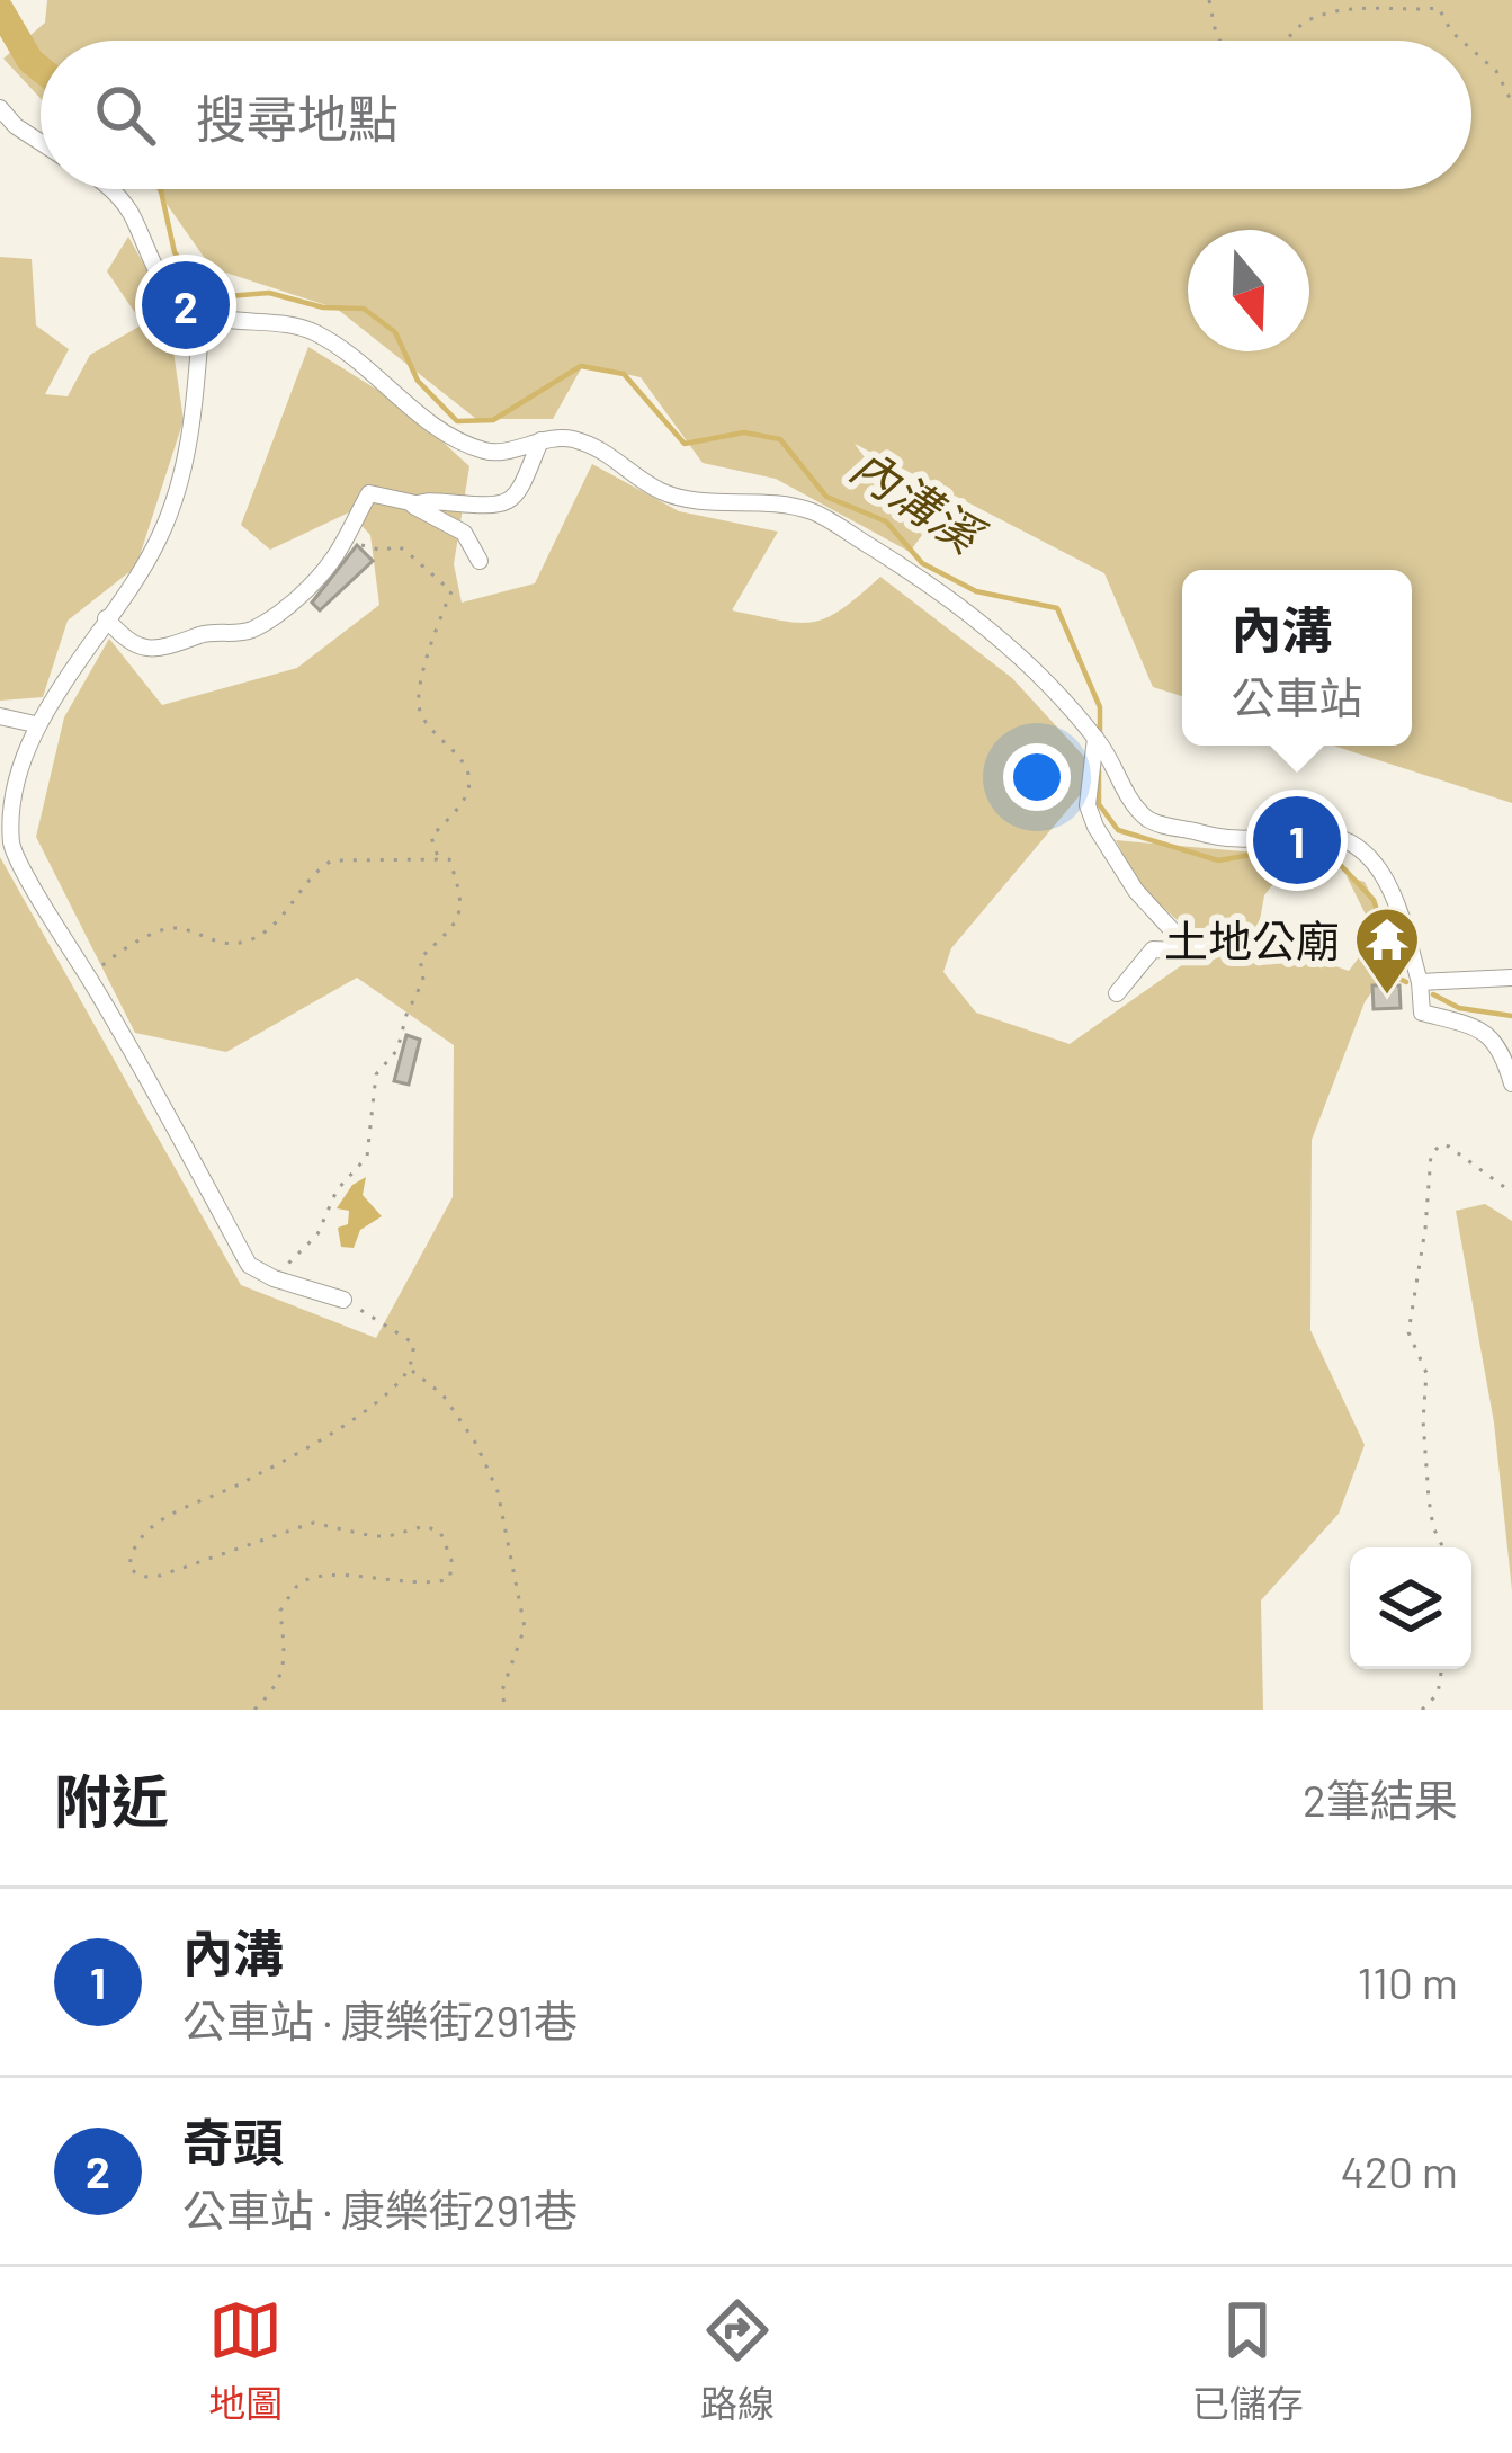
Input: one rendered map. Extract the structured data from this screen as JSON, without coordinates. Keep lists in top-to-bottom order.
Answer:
{
  "water": ["內溝溪"],
  "places": {
    "temple": ["土地公廟"]
  },
  "north": "bottom",
  "page": {
    "search": "搜尋地點",
    "pins": ["2", "1"],
    "popup": ["內溝", "公車站"],
    "heading": ["附近", "2筆結果"],
    "list": [
      {
        "mark": "1",
        "name": "內溝",
        "note": "公車站 · 康樂街291巷",
        "value": "110 m"
      },
      {
        "mark": "2",
        "name": "奇頭",
        "note": "公車站 · 康樂街291巷",
        "value": "420 m"
      }
    ],
    "nav": ["地圖", "路線", "已儲存"]
  }
}
